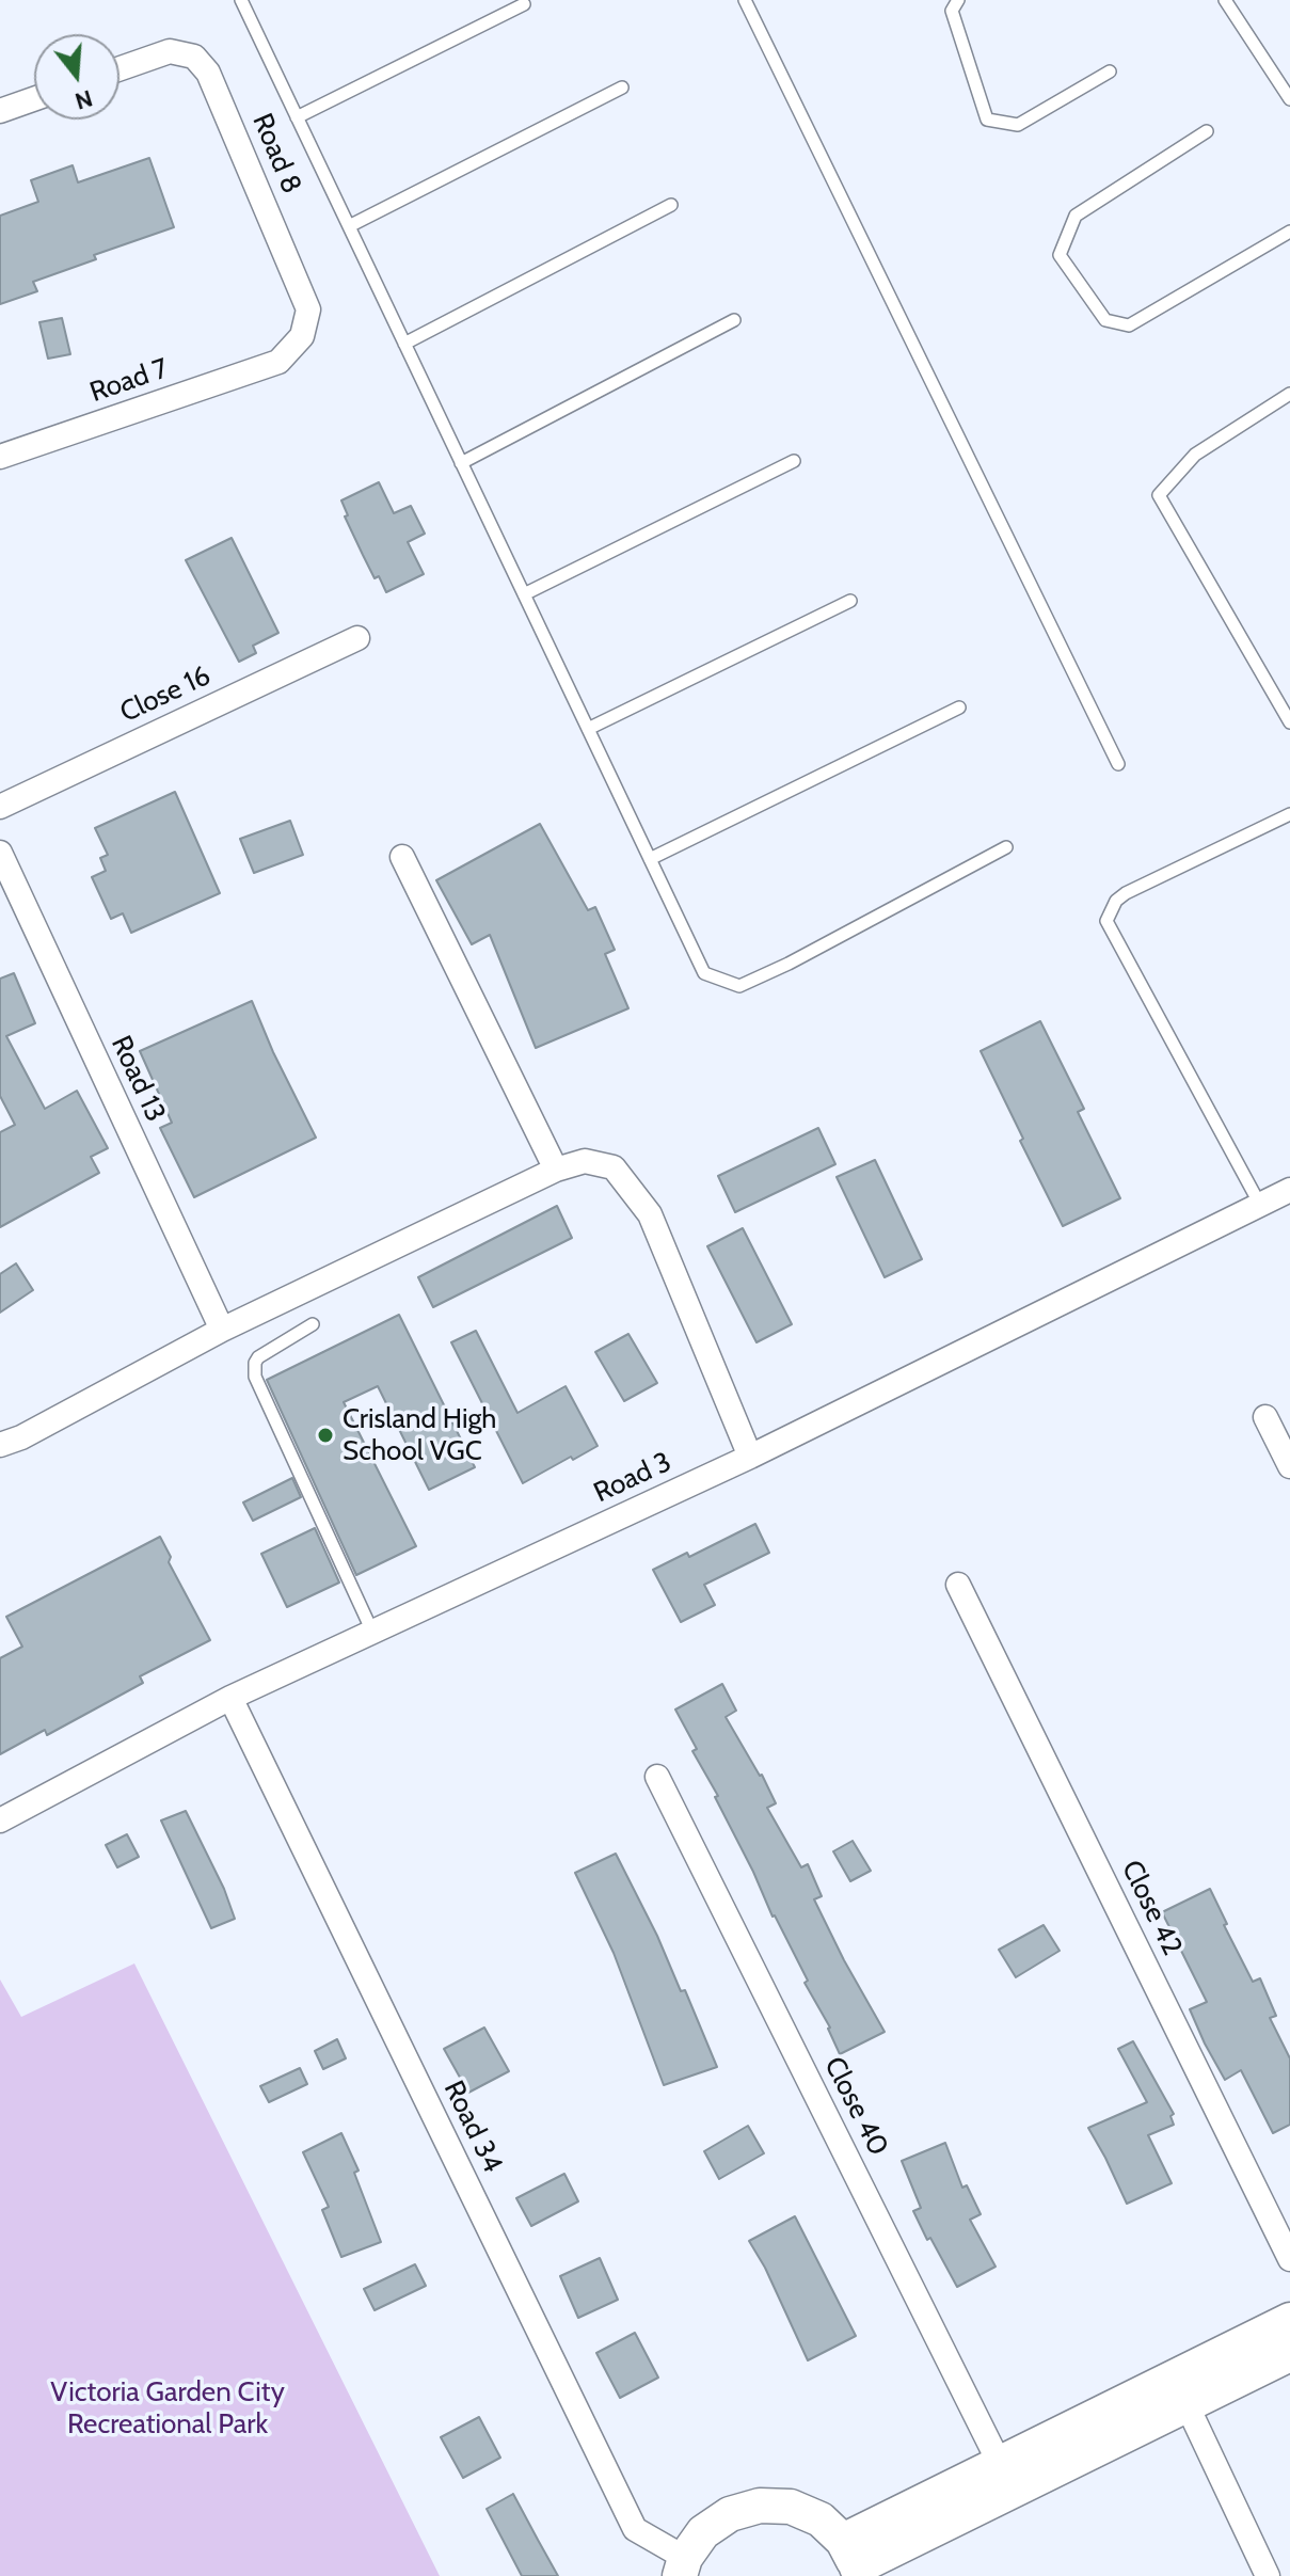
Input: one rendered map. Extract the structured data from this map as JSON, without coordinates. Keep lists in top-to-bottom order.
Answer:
{
  "streets": {
    "street": [
      "Road 8",
      "Road 7",
      "Close 16",
      "Road 13",
      "Road 3",
      "Close 42",
      "Close 40",
      "Road 34"
    ]
  },
  "crossings": [
    ["Road 8", "Road 7"],
    ["Road 3", "Road 34"]
  ],
  "parks": ["Victoria Garden City Recreational Park"],
  "places": ["Crisland High School VGC"],
  "north": "bottom"
}
